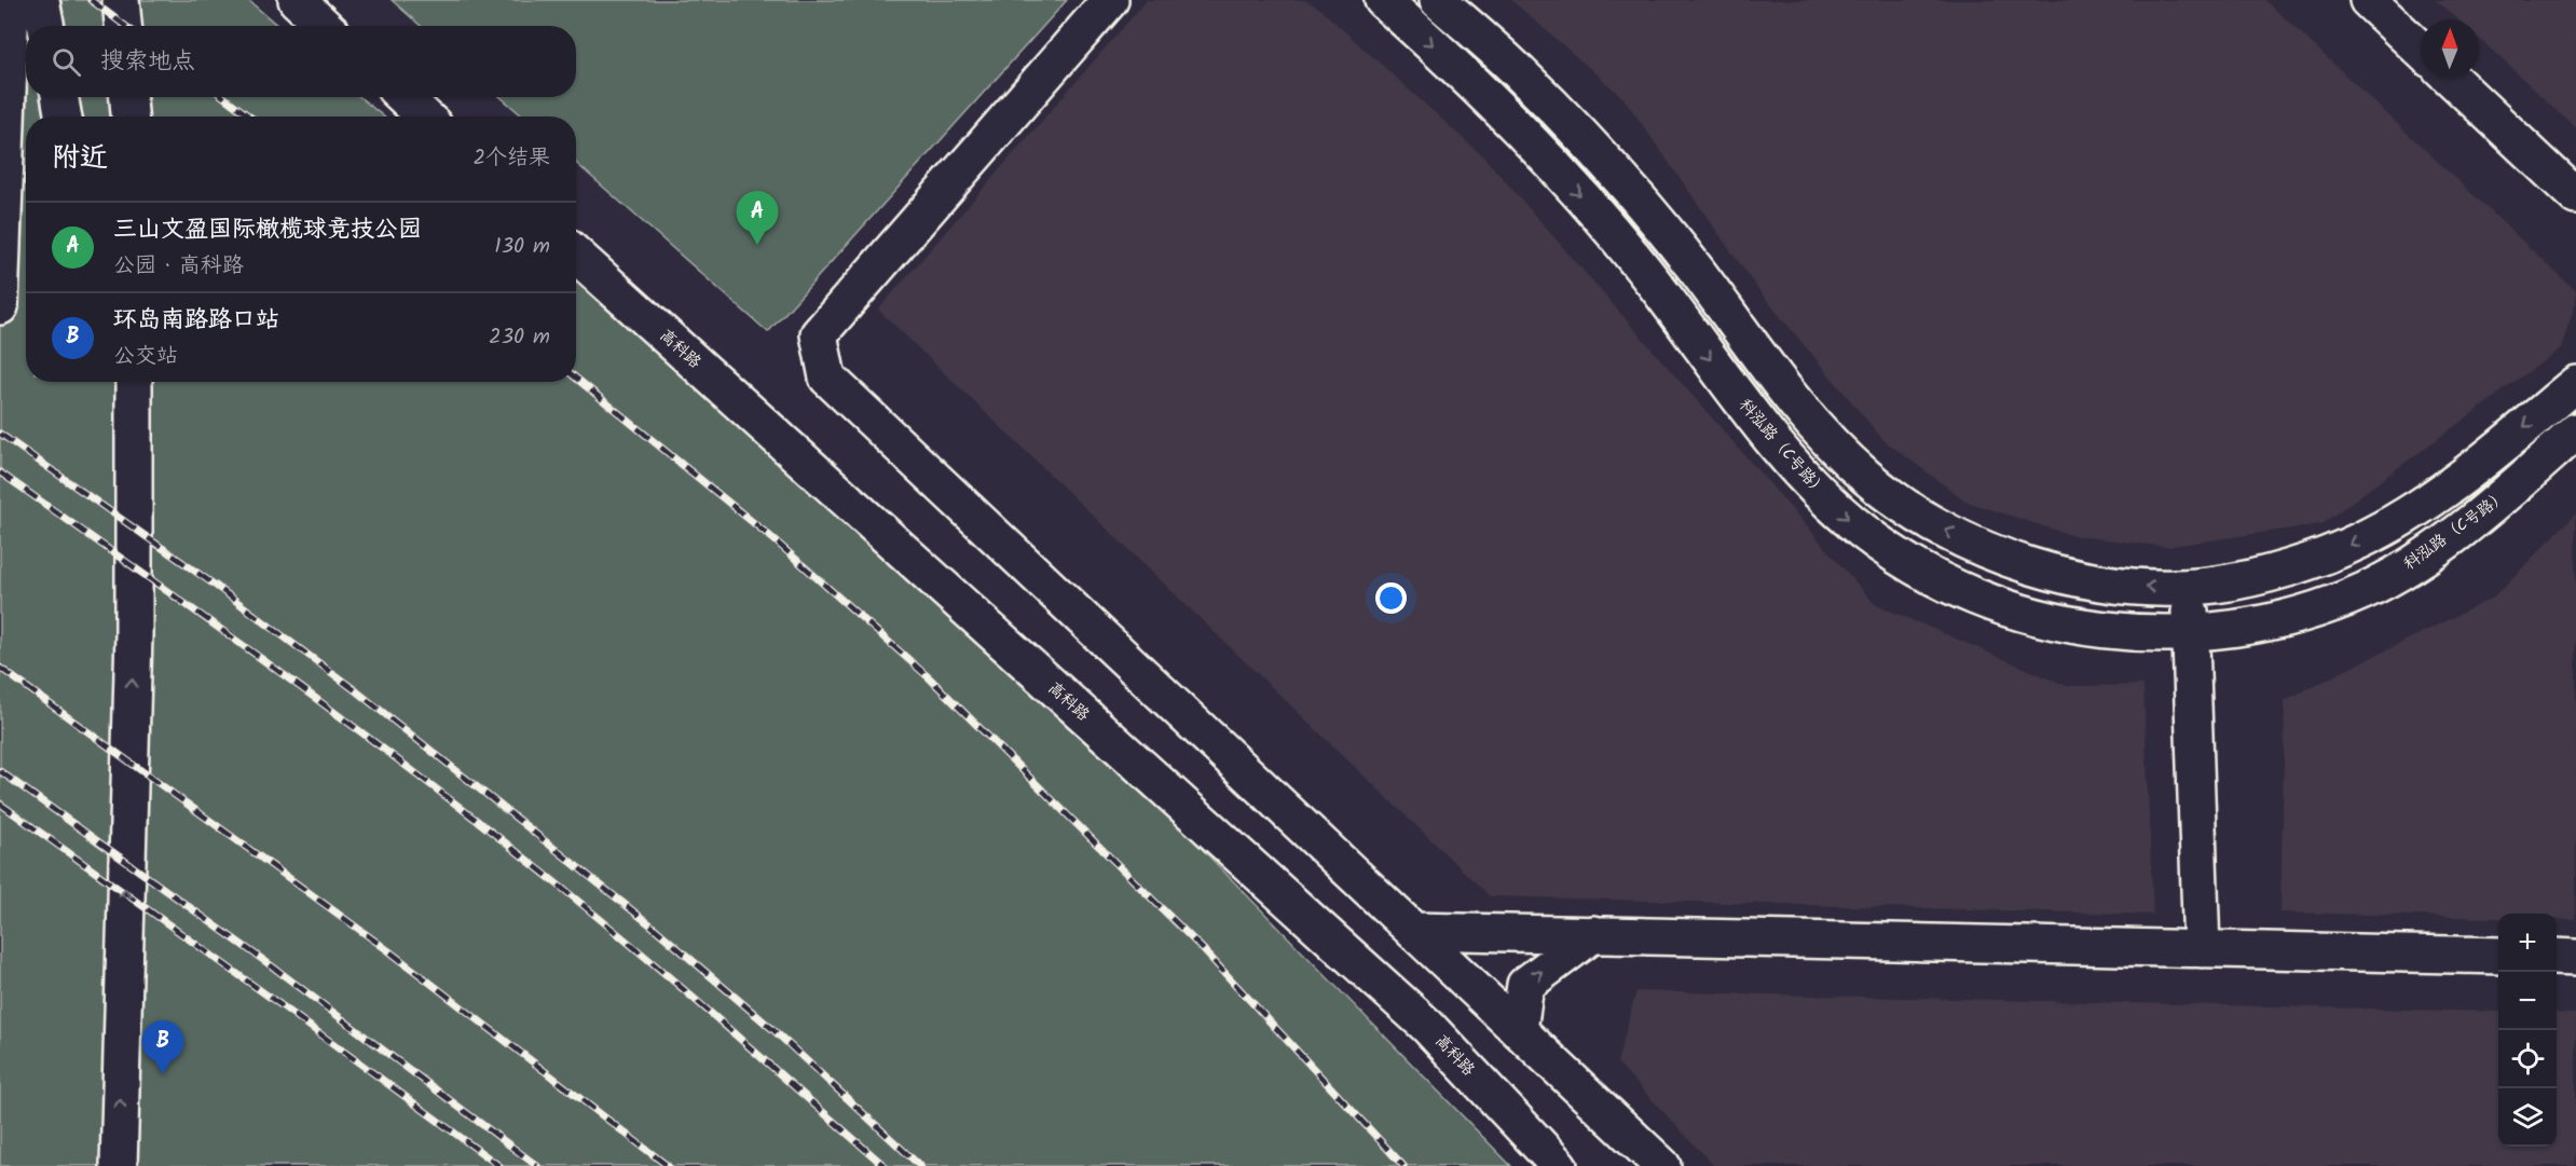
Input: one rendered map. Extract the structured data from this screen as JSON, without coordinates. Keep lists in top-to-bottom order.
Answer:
{
  "streets": {
    "street": ["高科路", "科泓路（C号路）"]
  },
  "north": "top",
  "page": {
    "search": "搜索地点",
    "heading": ["附近", "2个结果"],
    "pins": ["A", "B"],
    "list": [
      {
        "mark": "A",
        "name": "三山文盈国际橄榄球竞技公园",
        "note": "公园 · 高科路",
        "value": "130 m"
      },
      {
        "mark": "B",
        "name": "环岛南路路口站",
        "note": "公交站",
        "value": "230 m"
      }
    ],
    "map_buttons": ["+", "−"]
  }
}
